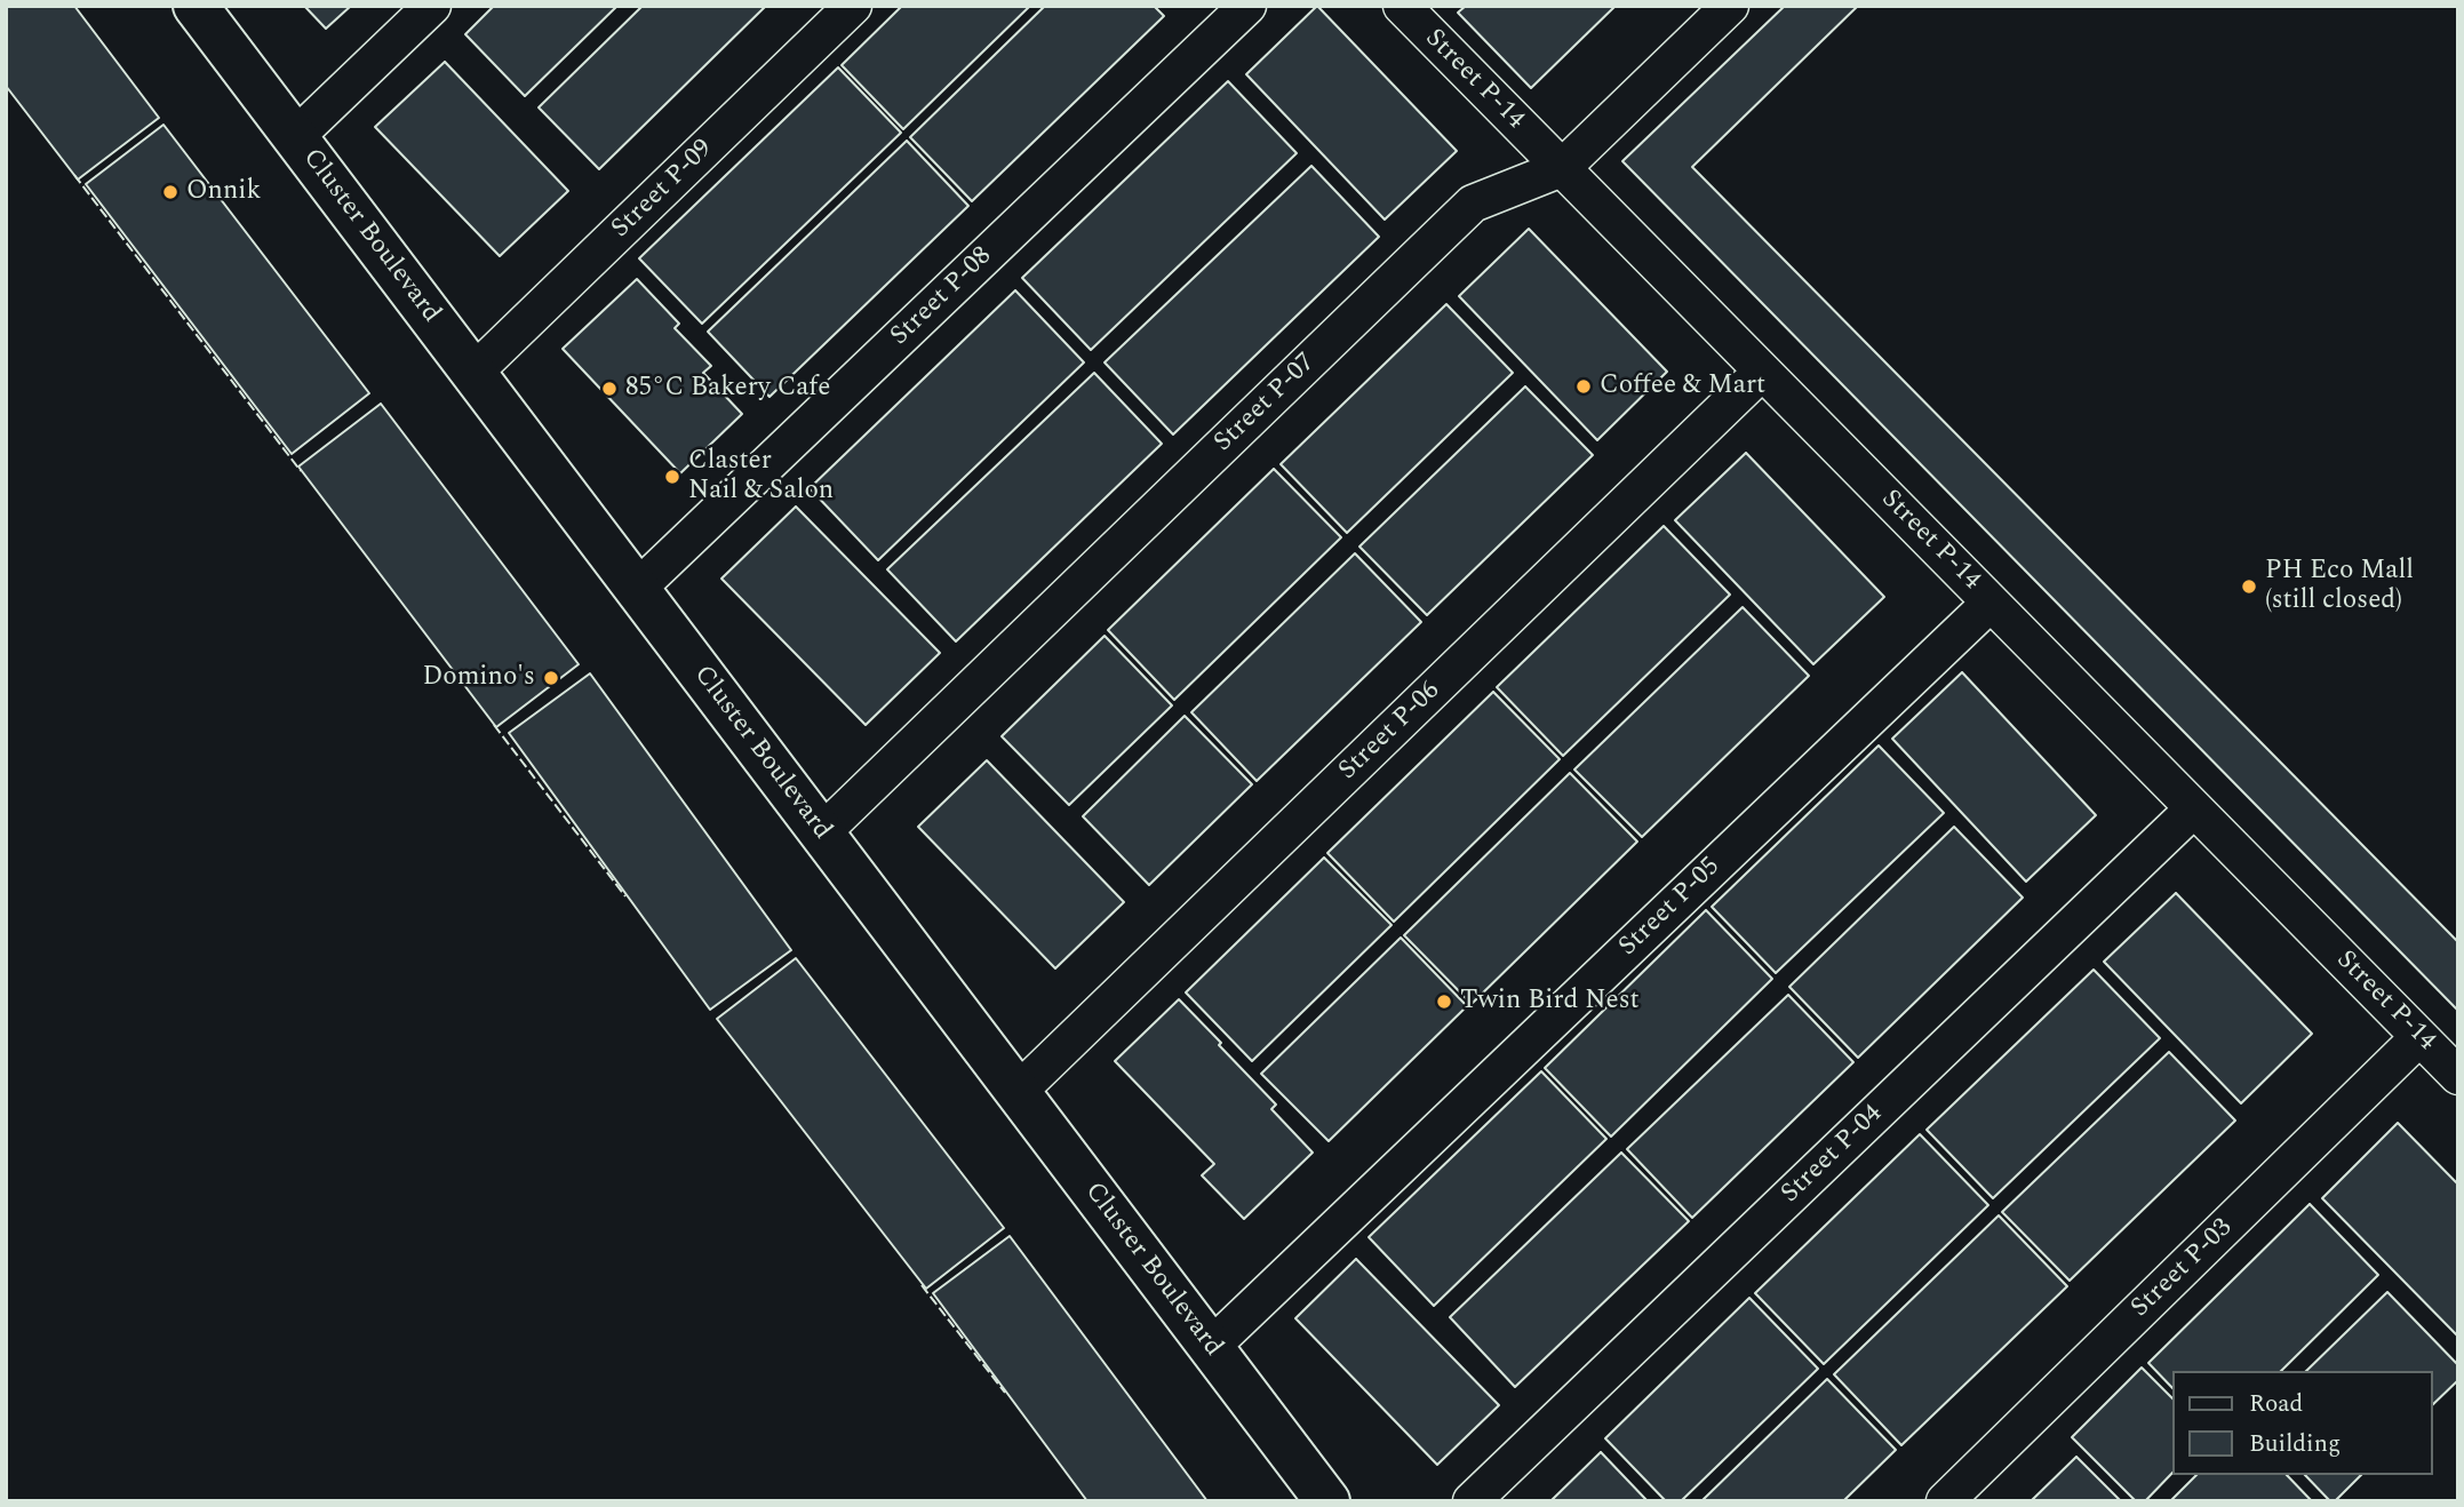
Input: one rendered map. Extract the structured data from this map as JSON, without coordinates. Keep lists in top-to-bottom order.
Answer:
{
  "streets": {
    "street": [
      "Street P-14",
      "Street P-09",
      "Cluster Boulevard",
      "Street P-08",
      "Street P-07",
      "Street P-06",
      "Street P-05",
      "Street P-04",
      "Street P-03"
    ]
  },
  "crossings": [
    ["Street P-14", "Street P-07"],
    ["Street P-14", "Street P-06"],
    ["Street P-14", "Street P-05"],
    ["Street P-14", "Street P-04"],
    ["Street P-14", "Street P-03"],
    ["Street P-09", "Cluster Boulevard"],
    ["Cluster Boulevard", "Street P-08"],
    ["Cluster Boulevard", "Street P-07"],
    ["Cluster Boulevard", "Street P-06"],
    ["Cluster Boulevard", "Street P-05"]
  ],
  "places": [
    "Onnik",
    "Coffee & Mart",
    "85°C Bakery Cafe",
    "Claster Nail & Salon",
    "PH Eco Mall (still closed)",
    "Domino's",
    "Twin Bird Nest"
  ],
  "legend": ["Road", "Building"]
}
